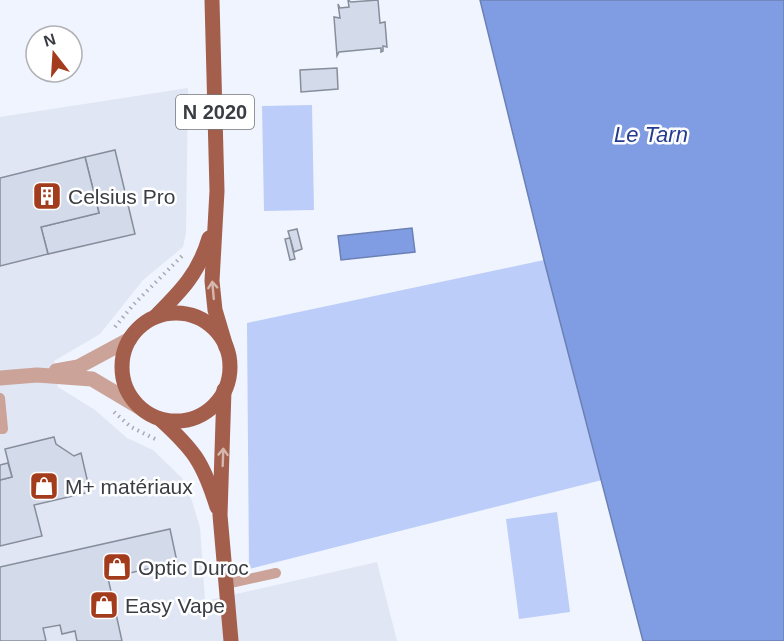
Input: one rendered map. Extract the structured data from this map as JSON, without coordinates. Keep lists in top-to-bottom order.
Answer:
{
  "streets": {
    "main road": ["N 2020"]
  },
  "water": ["Le Tarn"],
  "places": {
    "building": ["Celsius Pro"],
    "shop": ["M+ matériaux", "Optic Duroc", "Easy Vape"]
  },
  "north": "top"
}
